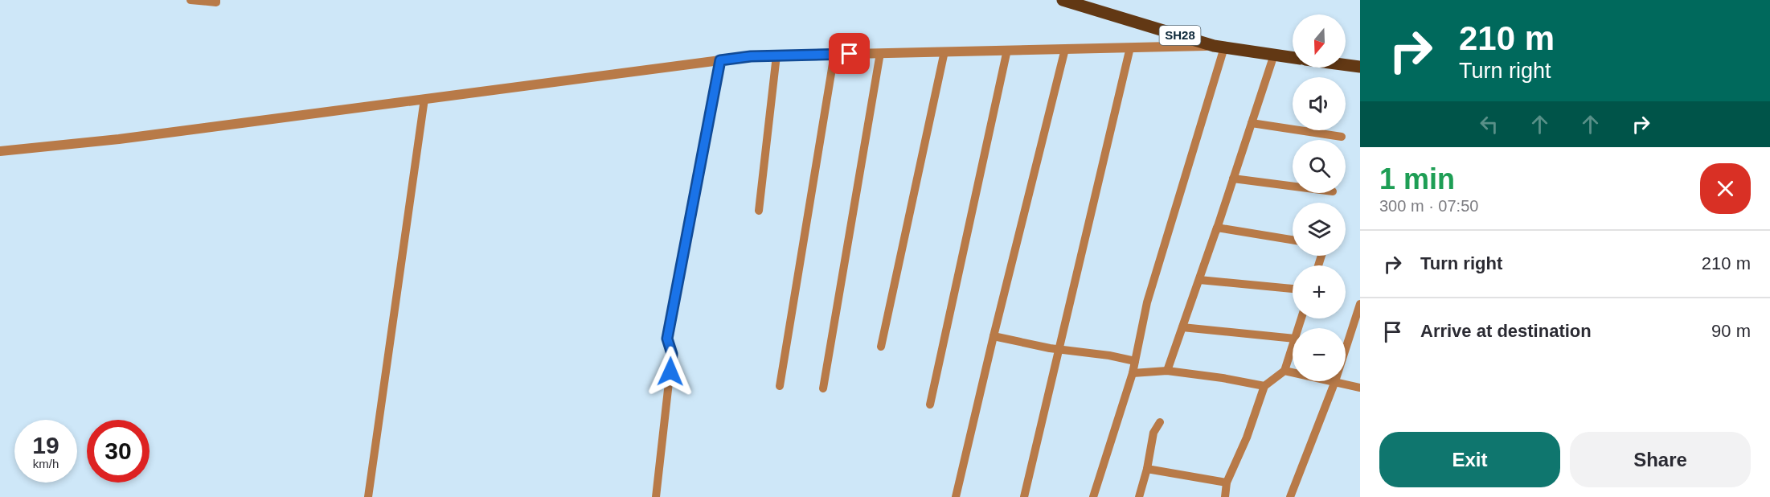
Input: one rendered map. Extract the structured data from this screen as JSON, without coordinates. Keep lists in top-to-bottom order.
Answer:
{
  "streets": {
    "main road": ["SH28"]
  },
  "north": "bottom",
  "page": {
    "turn": ["210 m", "Turn right"],
    "map_buttons": ["+", "−"],
    "heading": ["1 min", "300 m · 07:50"],
    "list": [
      {
        "name": "Turn right",
        "value": "210 m"
      },
      {
        "name": "Arrive at destination",
        "value": "90 m"
      }
    ],
    "speed": "19 km/h",
    "limit": "30",
    "buttons": ["Exit", "Share"]
  }
}
